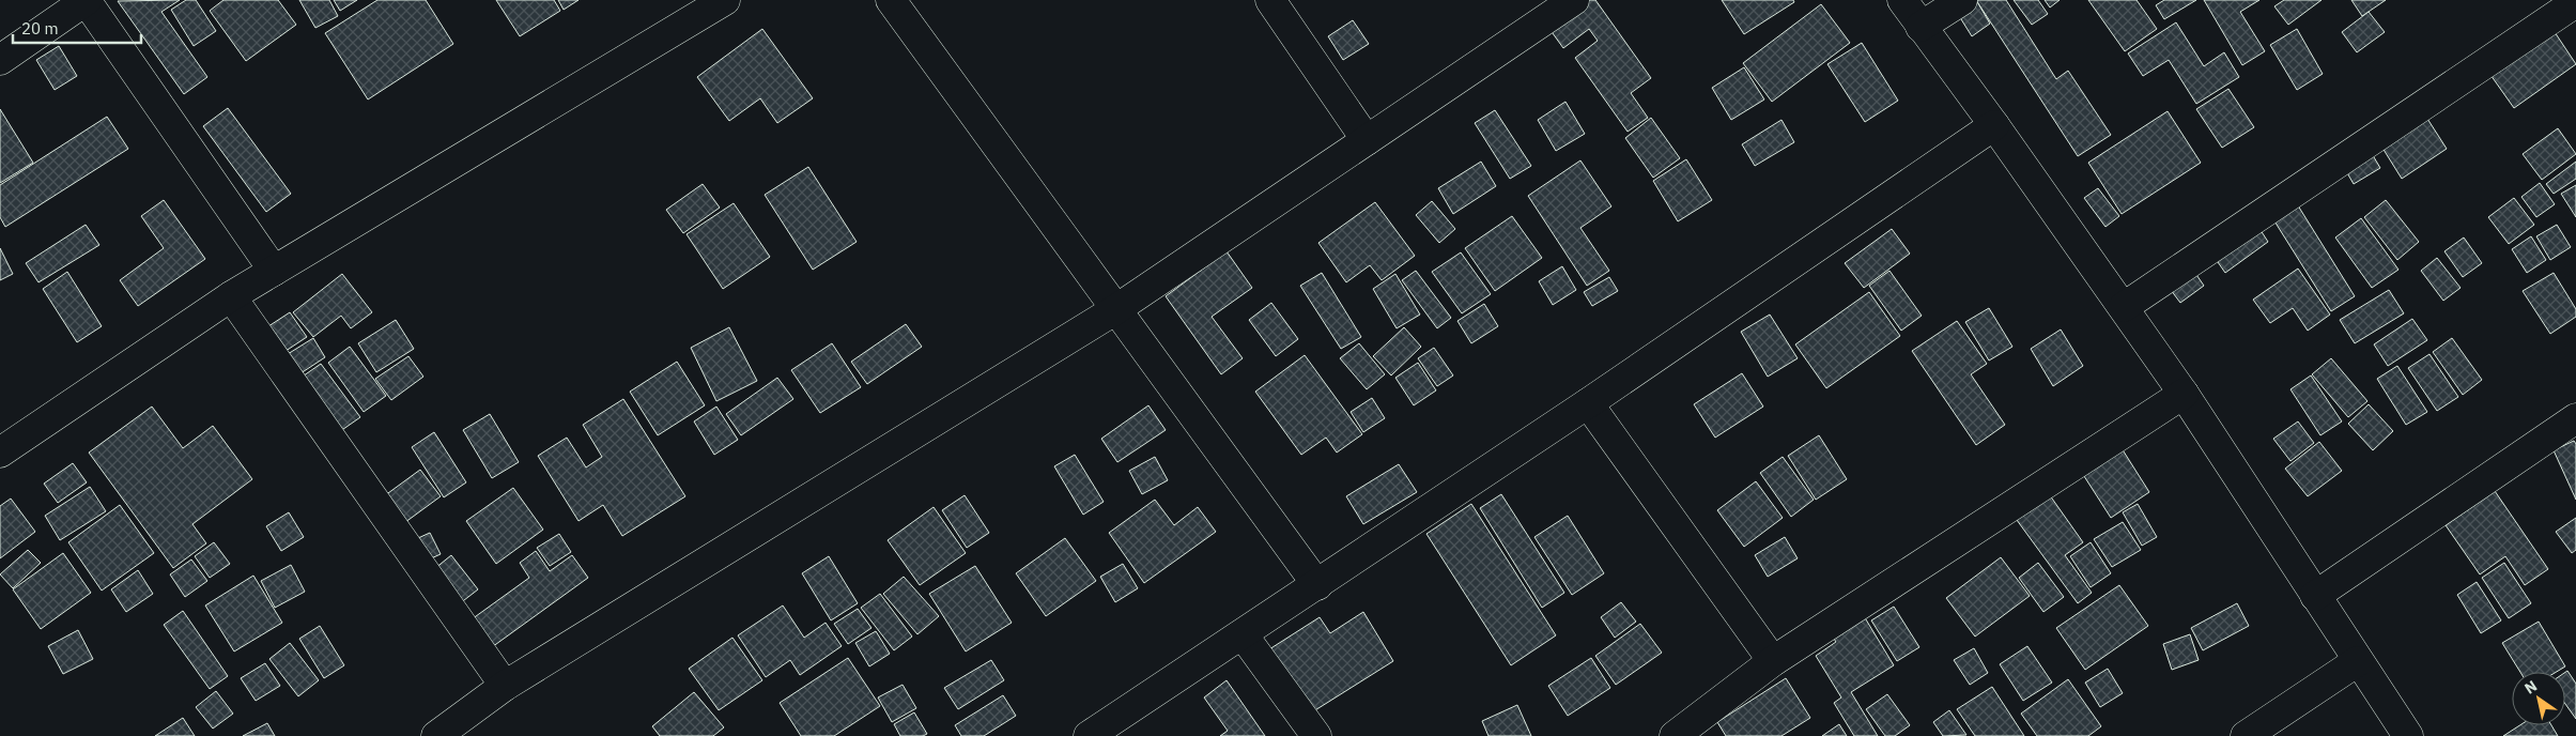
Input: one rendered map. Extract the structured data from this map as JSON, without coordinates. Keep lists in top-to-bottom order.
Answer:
{
  "scale_bar": "20 m",
  "north": "top left"
}
